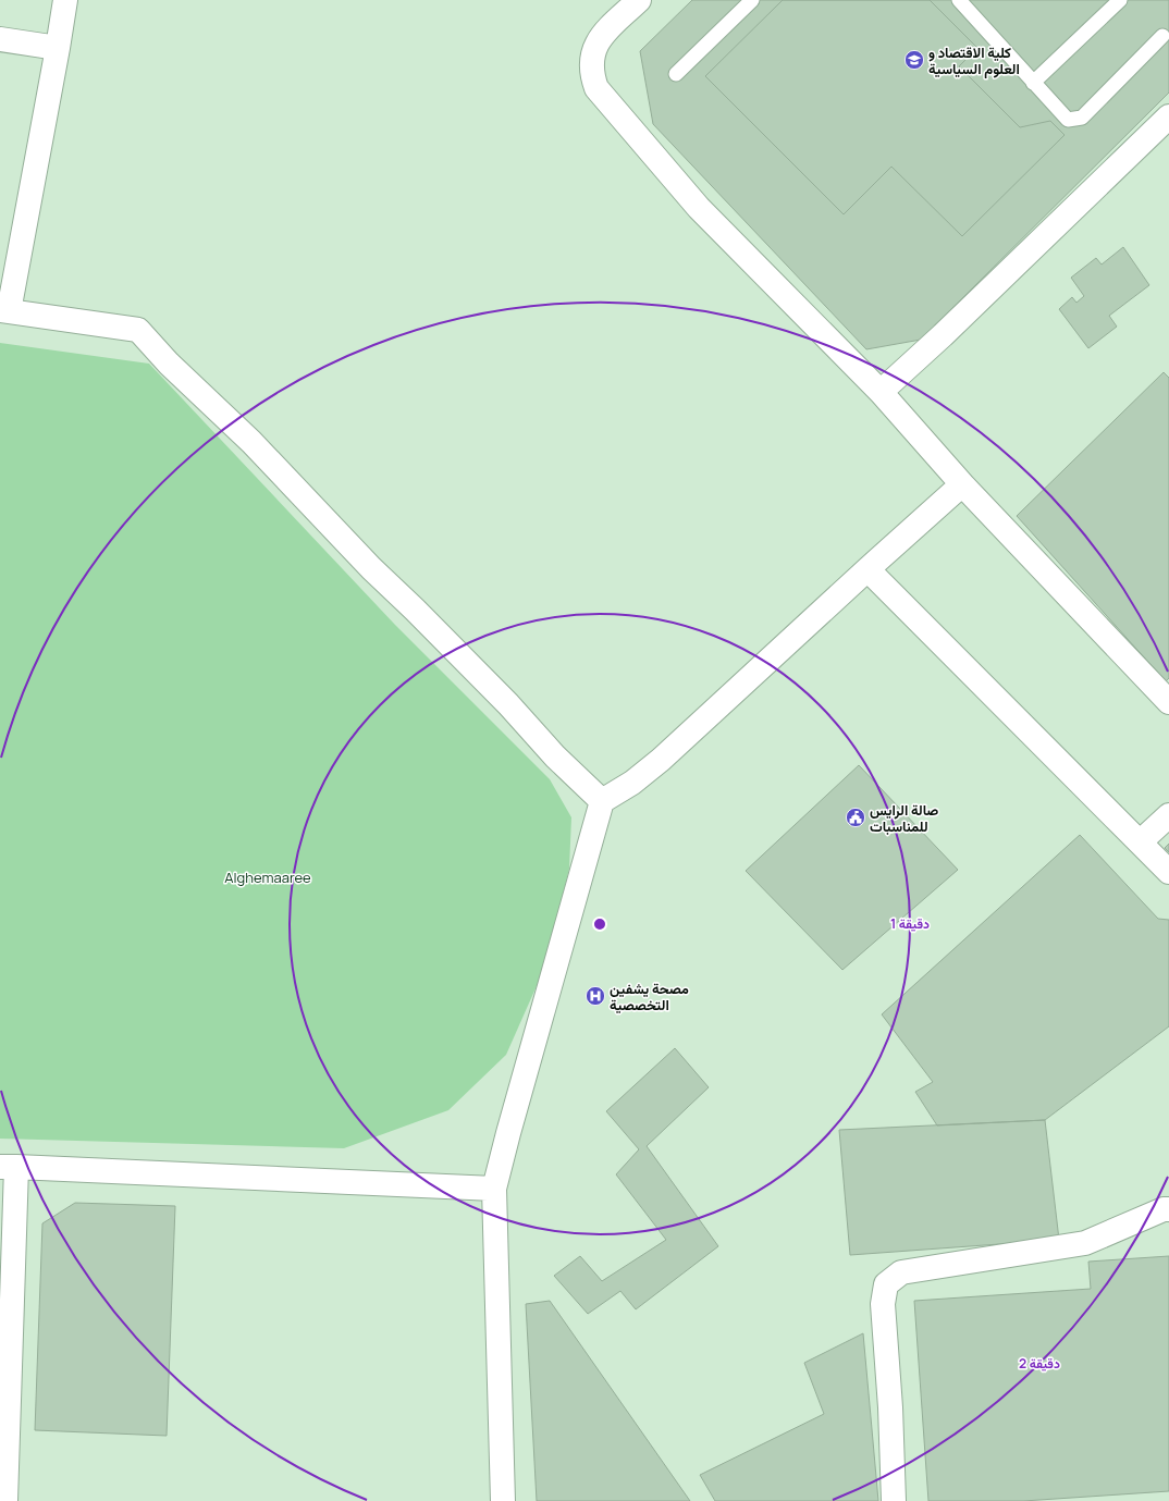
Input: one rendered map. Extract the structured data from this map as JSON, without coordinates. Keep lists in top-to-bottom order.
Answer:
{
  "parks": ["Alghemaaree"],
  "places": {
    "school or university": ["كلية الاقتصاد و العلوم السياسية"],
    "public building": ["صالة الرايس للمناسبات"],
    "hospital": ["مصحة يشفين التخصصية"]
  },
  "rings": ["1 دقيقة", "2 دقيقة"]
}
